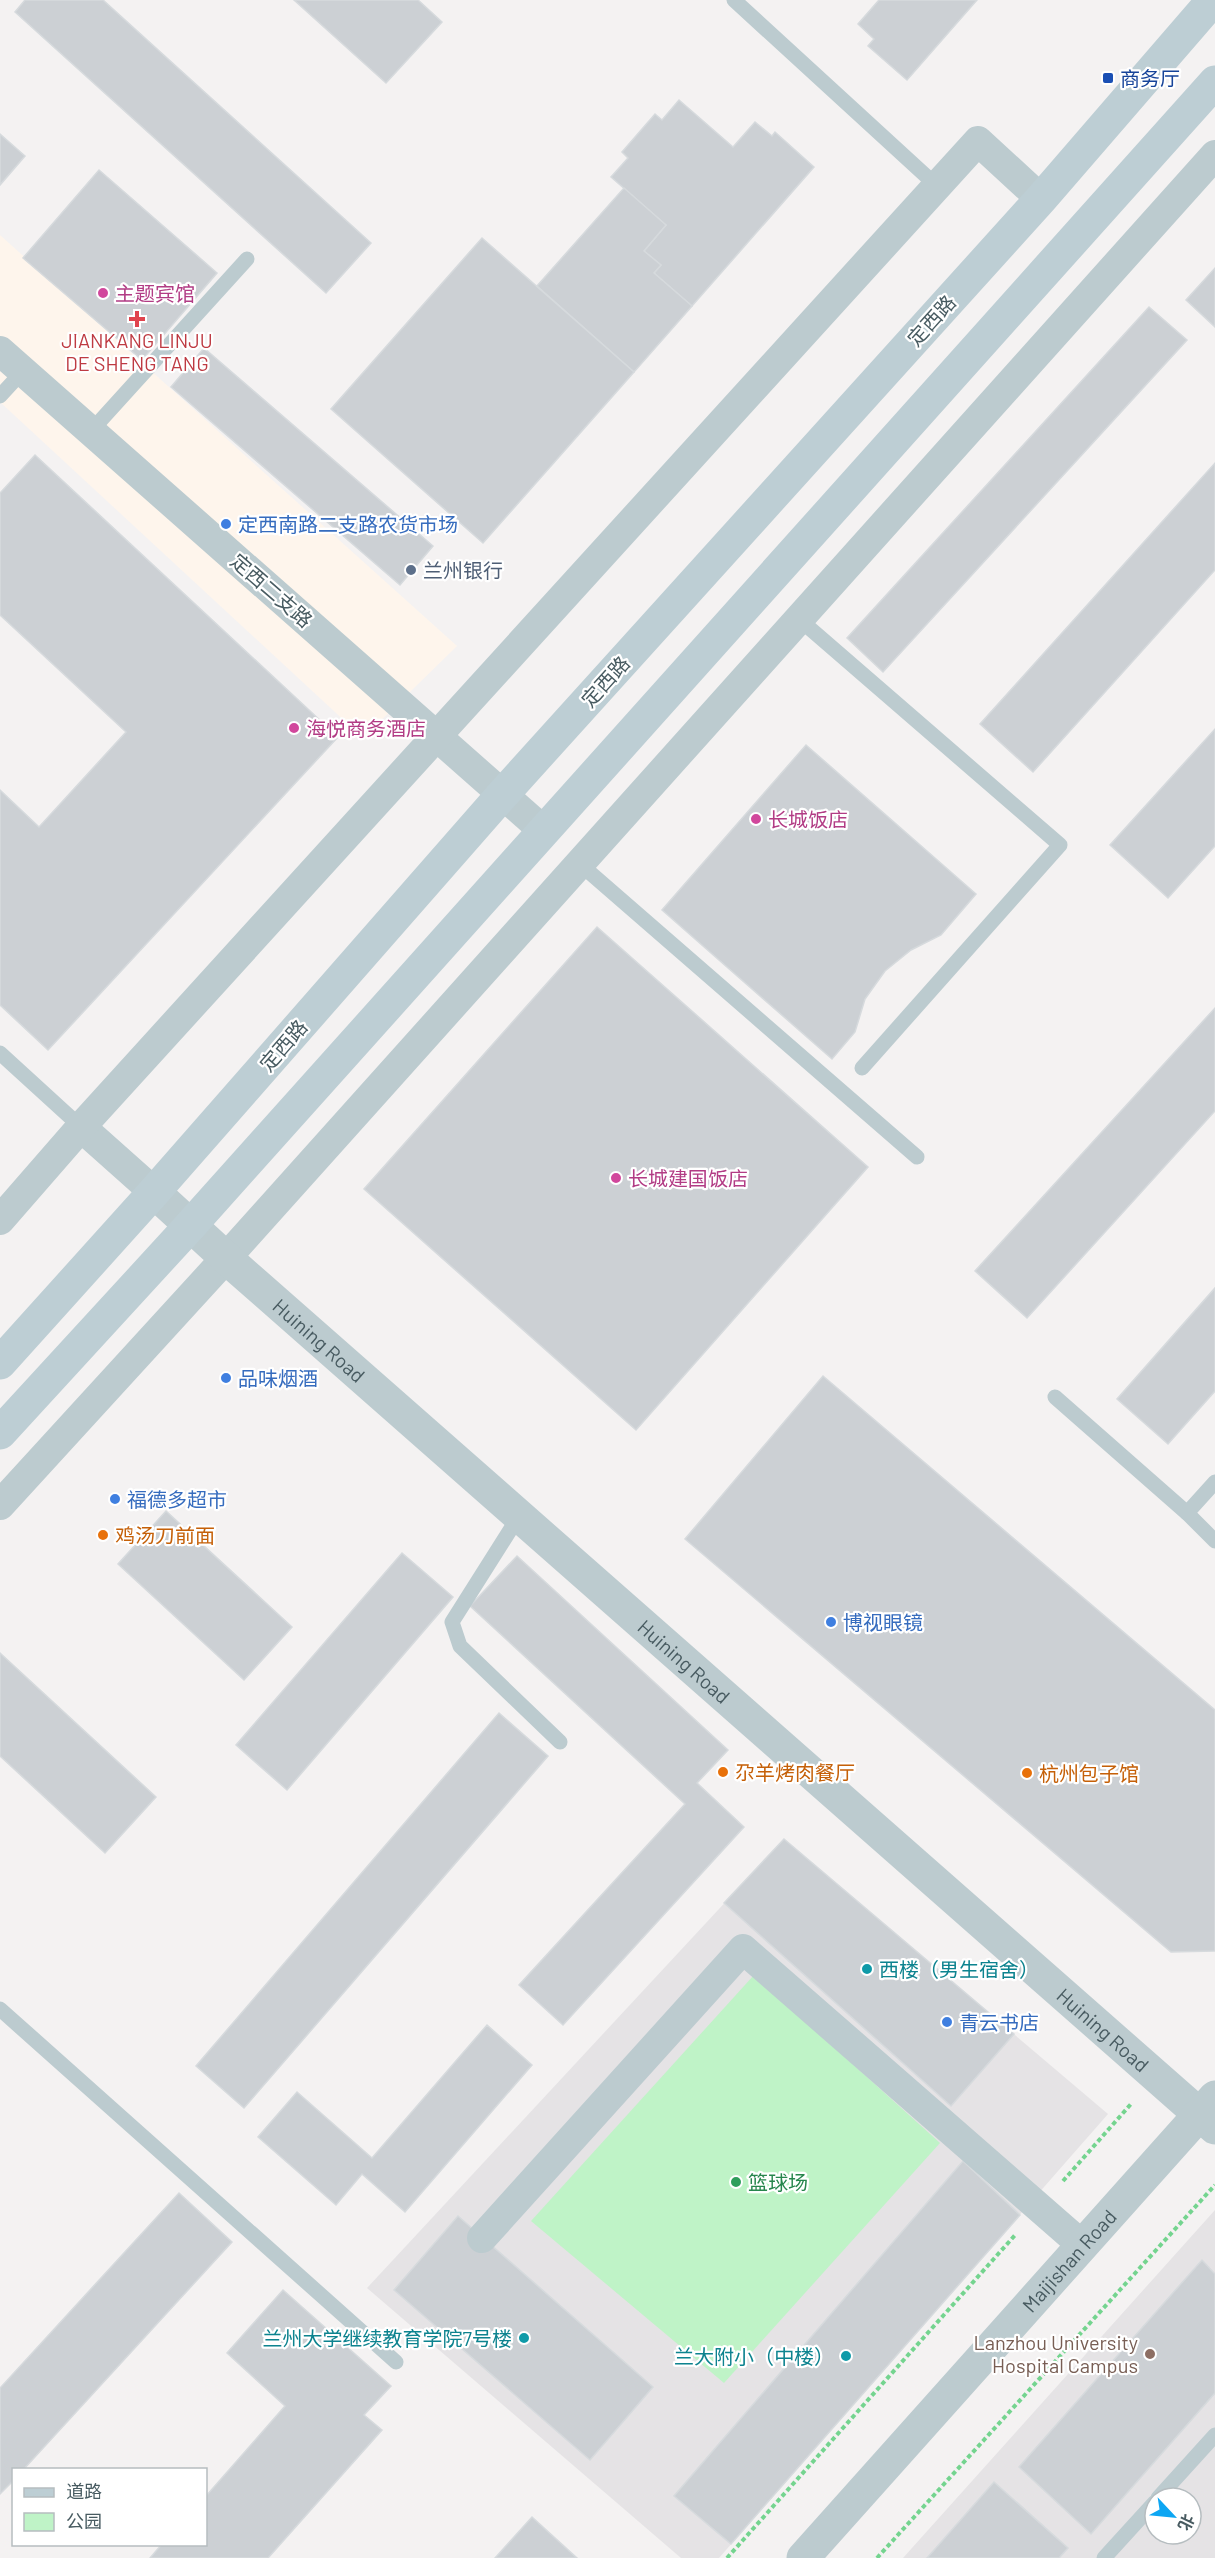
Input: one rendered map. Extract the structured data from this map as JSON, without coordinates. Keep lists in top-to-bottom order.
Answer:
{
  "streets": {
    "main road": ["定西路"],
    "street": ["定西二支路", "Huining Road", "Maijishan Road"]
  },
  "crossings": [
    ["定西路", "定西二支路"],
    ["定西路", "Huining Road"],
    ["Huining Road", "Maijishan Road"]
  ],
  "places": {
    "transit": ["商务厅"],
    "other": [
      "主题宾馆",
      "定西南路二支路农货市场",
      "兰州银行",
      "海悦商务酒店",
      "长城饭店",
      "长城建国饭店",
      "品味烟酒",
      "福德多超市",
      "鸡汤刀前面",
      "博视眼镜",
      "尕羊烤肉餐厅",
      "杭州包子馆",
      "西楼（男生宿舍）",
      "青云书店",
      "篮球场",
      "兰州大学继续教育学院7号楼",
      "Lanzhou University Hospital Campus",
      "兰大附小（中楼）"
    ],
    "health": ["JIANKANG LINJU DE SHENG TANG"]
  },
  "legend": ["道路", "公园"],
  "north": "bottom right"
}
